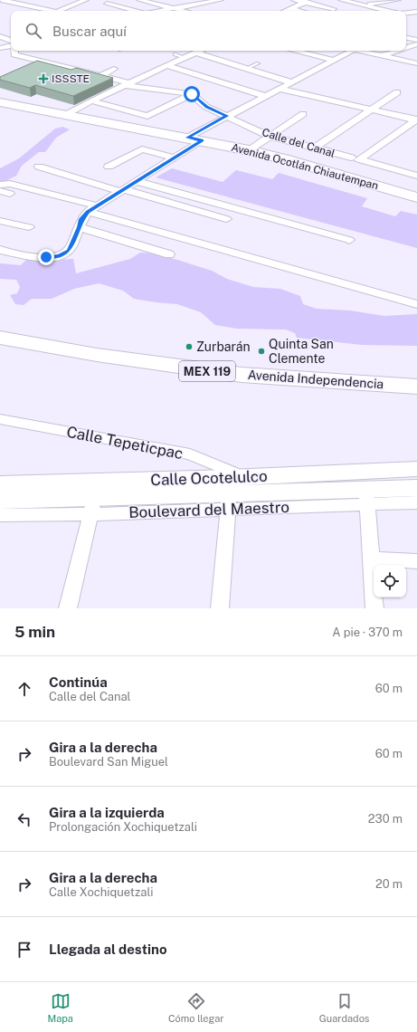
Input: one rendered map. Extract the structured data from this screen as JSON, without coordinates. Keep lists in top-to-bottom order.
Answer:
{
  "streets": {
    "main road": [
      "Avenida Ocotlán Chiautempan",
      "MEX 119",
      "Avenida Independencia",
      "Calle Ocotelulco",
      "Boulevard del Maestro"
    ],
    "street": ["Calle del Canal", "Calle Tepeticpac"]
  },
  "crossings": [
    ["Calle Tepeticpac", "Calle Ocotelulco"]
  ],
  "places": {
    "health": ["ISSSTE"],
    "other": ["Zurbarán", "Quinta San Clemente"]
  },
  "page": {
    "search": "Buscar aquí",
    "heading": ["5 min", "A pie · 370 m"],
    "list": [
      ["Continúa", "Calle del Canal", "60 m"],
      ["Gira a la derecha", "Boulevard San Miguel", "60 m"],
      ["Gira a la izquierda", "Prolongación Xochiquetzali", "230 m"],
      ["Gira a la derecha", "Calle Xochiquetzali", "20 m"],
      "Llegada al destino"
    ],
    "nav": ["Mapa", "Cómo llegar", "Guardados"]
  }
}
